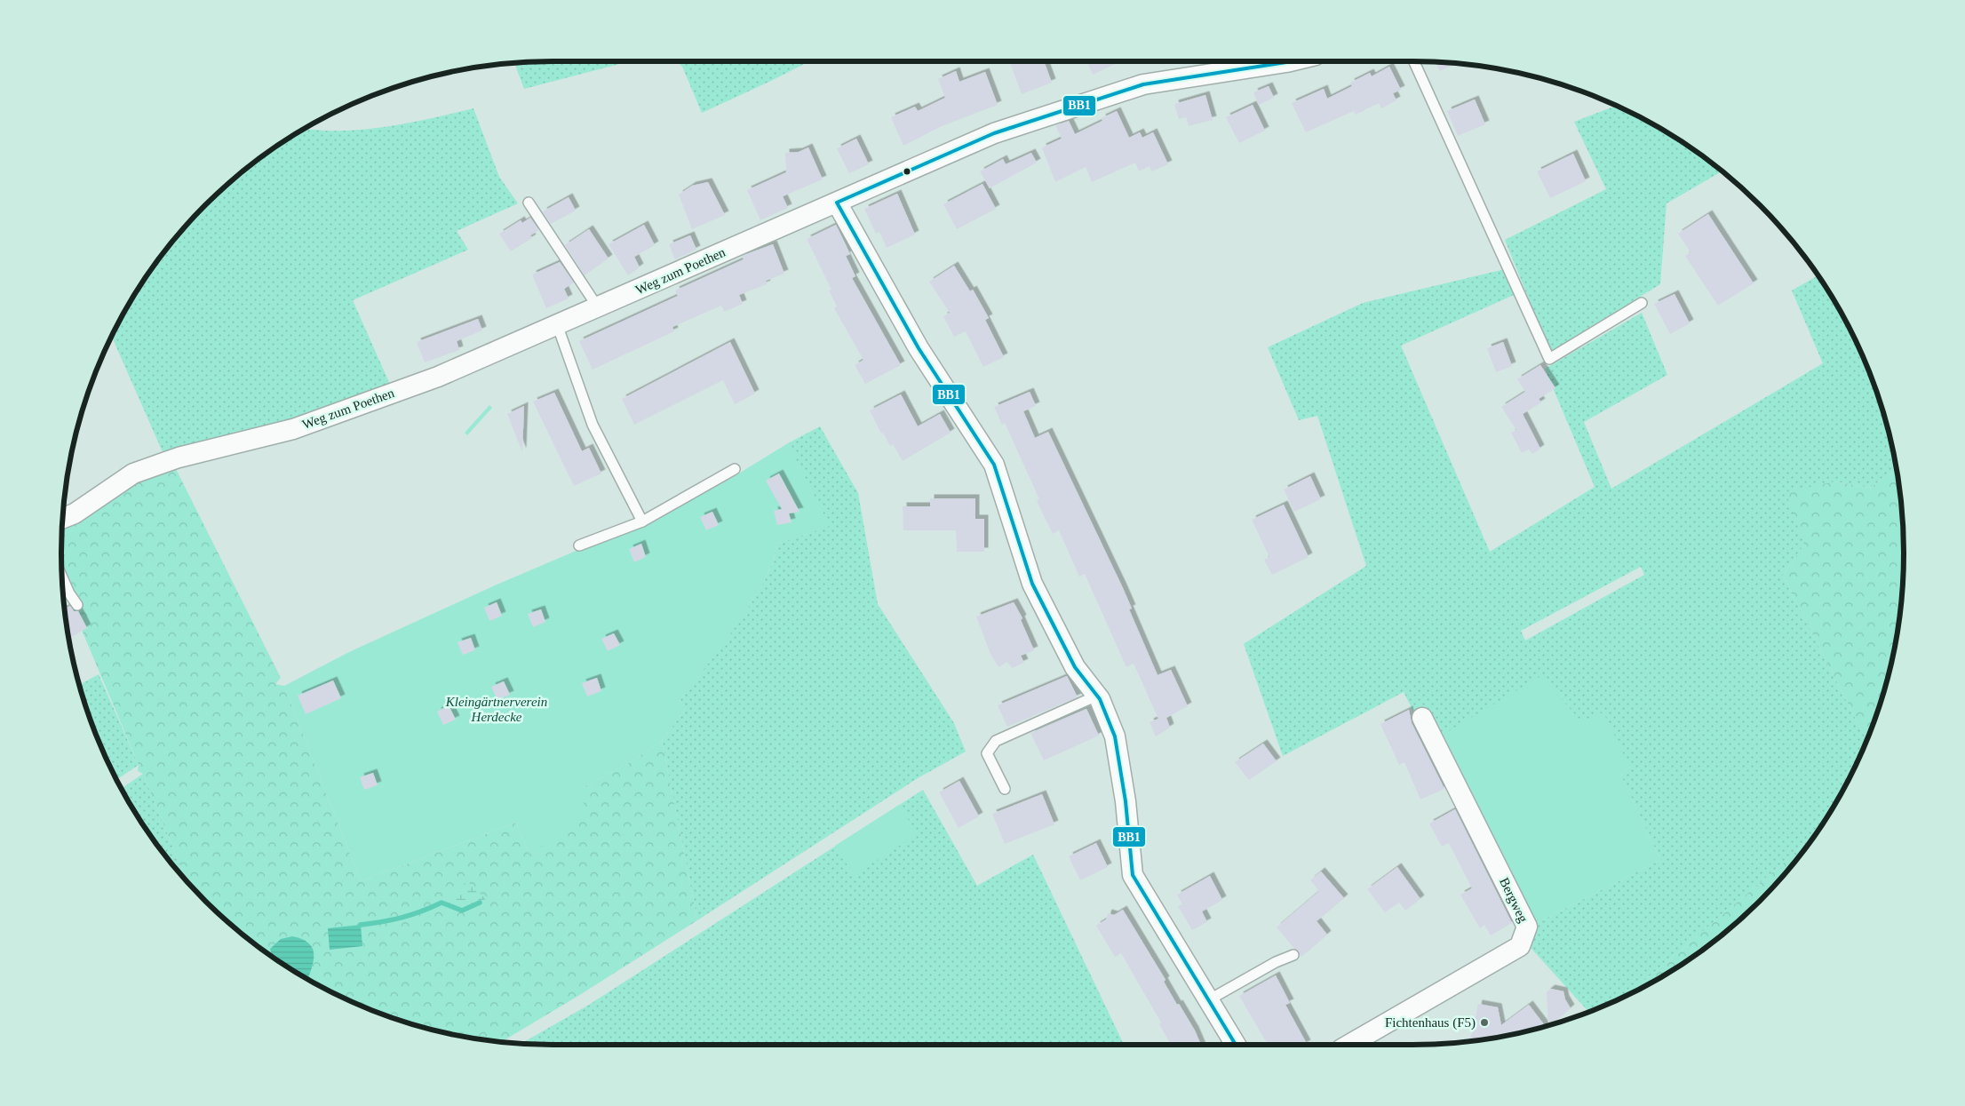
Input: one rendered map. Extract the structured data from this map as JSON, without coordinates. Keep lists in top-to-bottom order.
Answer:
{
  "streets": {
    "street": ["Weg zum Poethen", "Bergweg"]
  },
  "parks": ["Kleingärtnerverein Herdecke"],
  "places": ["Fichtenhaus (F5)"],
  "lines": ["transit line BB1"]
}
